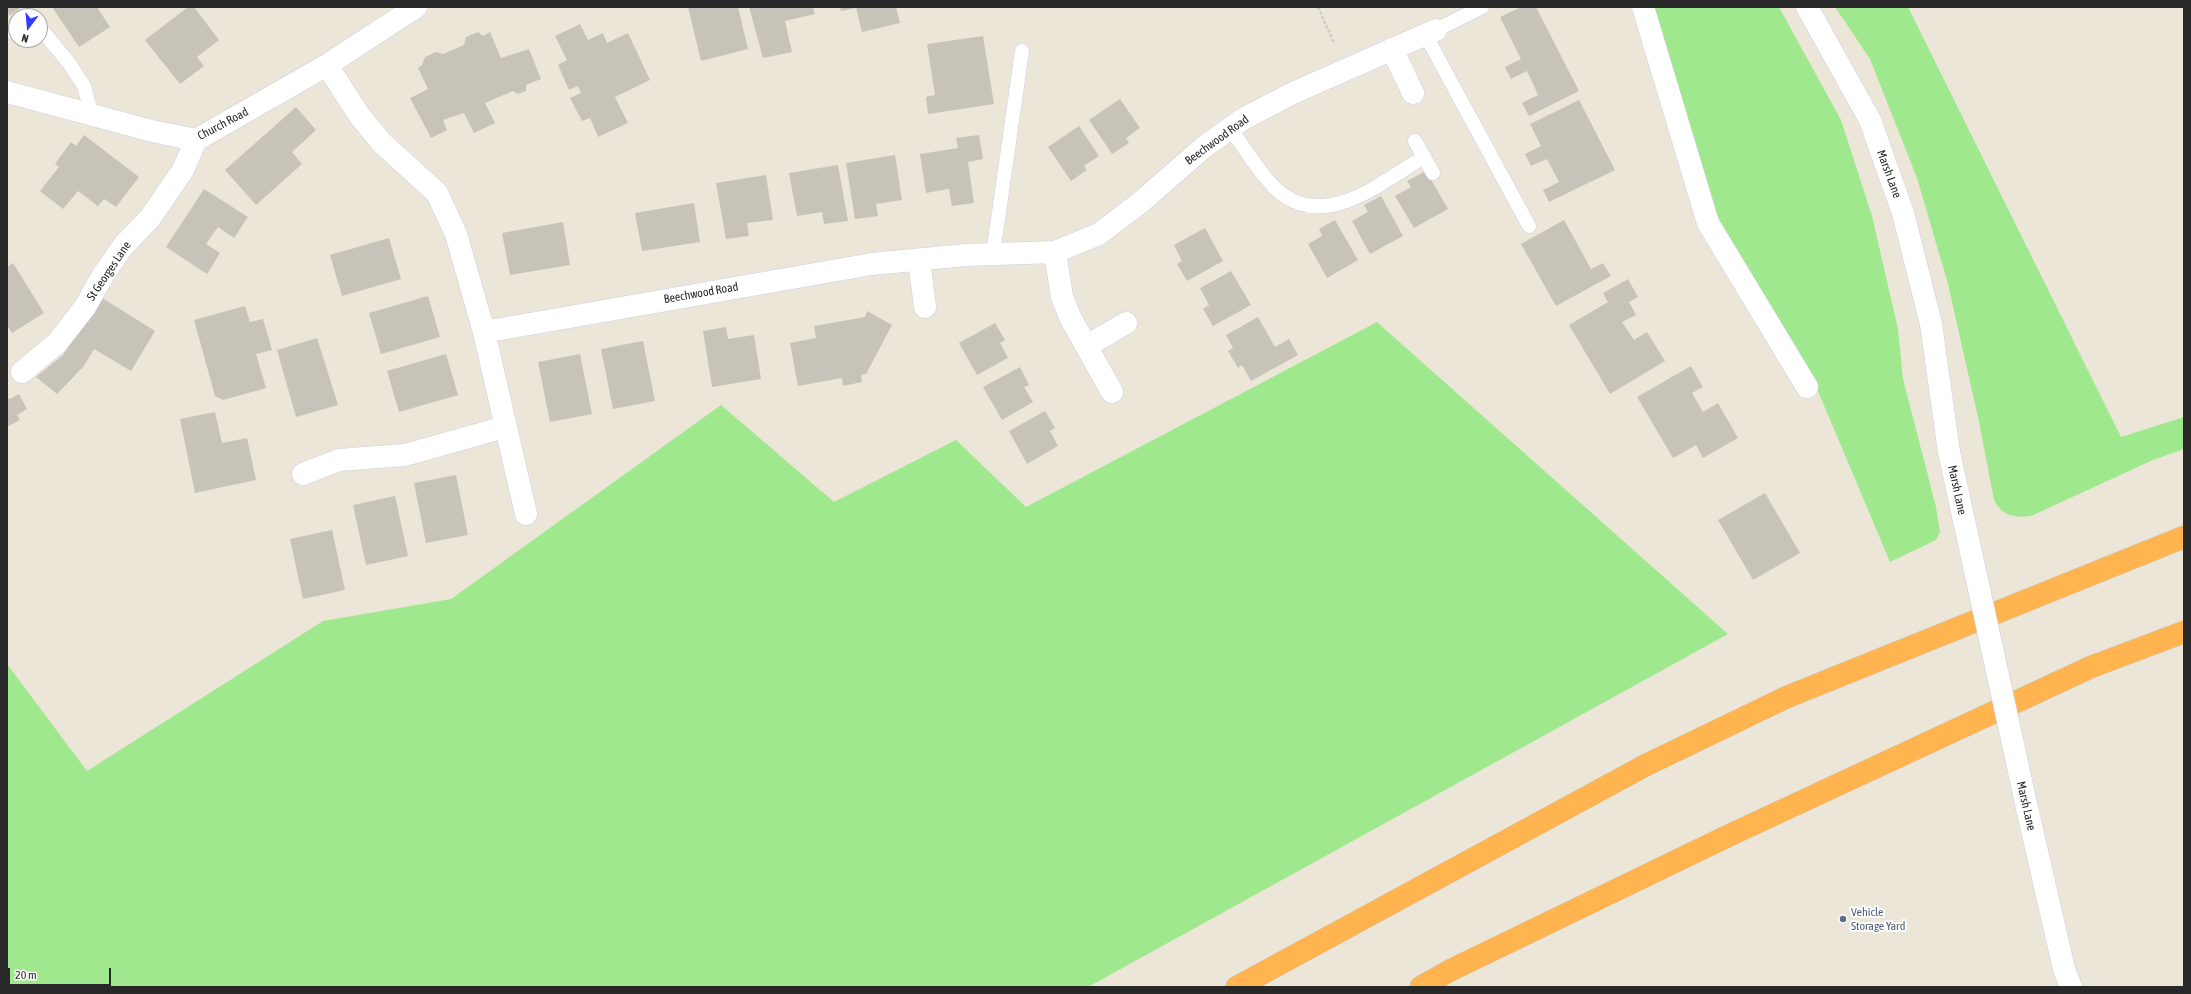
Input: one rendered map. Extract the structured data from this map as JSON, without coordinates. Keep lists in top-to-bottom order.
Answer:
{
  "streets": {
    "street": [
      "Church Road",
      "Beechwood Road",
      "Marsh Lane",
      "St Georges Lane"
    ]
  },
  "crossings": [
    ["Church Road", "St Georges Lane"]
  ],
  "places": ["Vehicle Storage Yard"],
  "scale_bar": "20 m",
  "north": "bottom"
}
